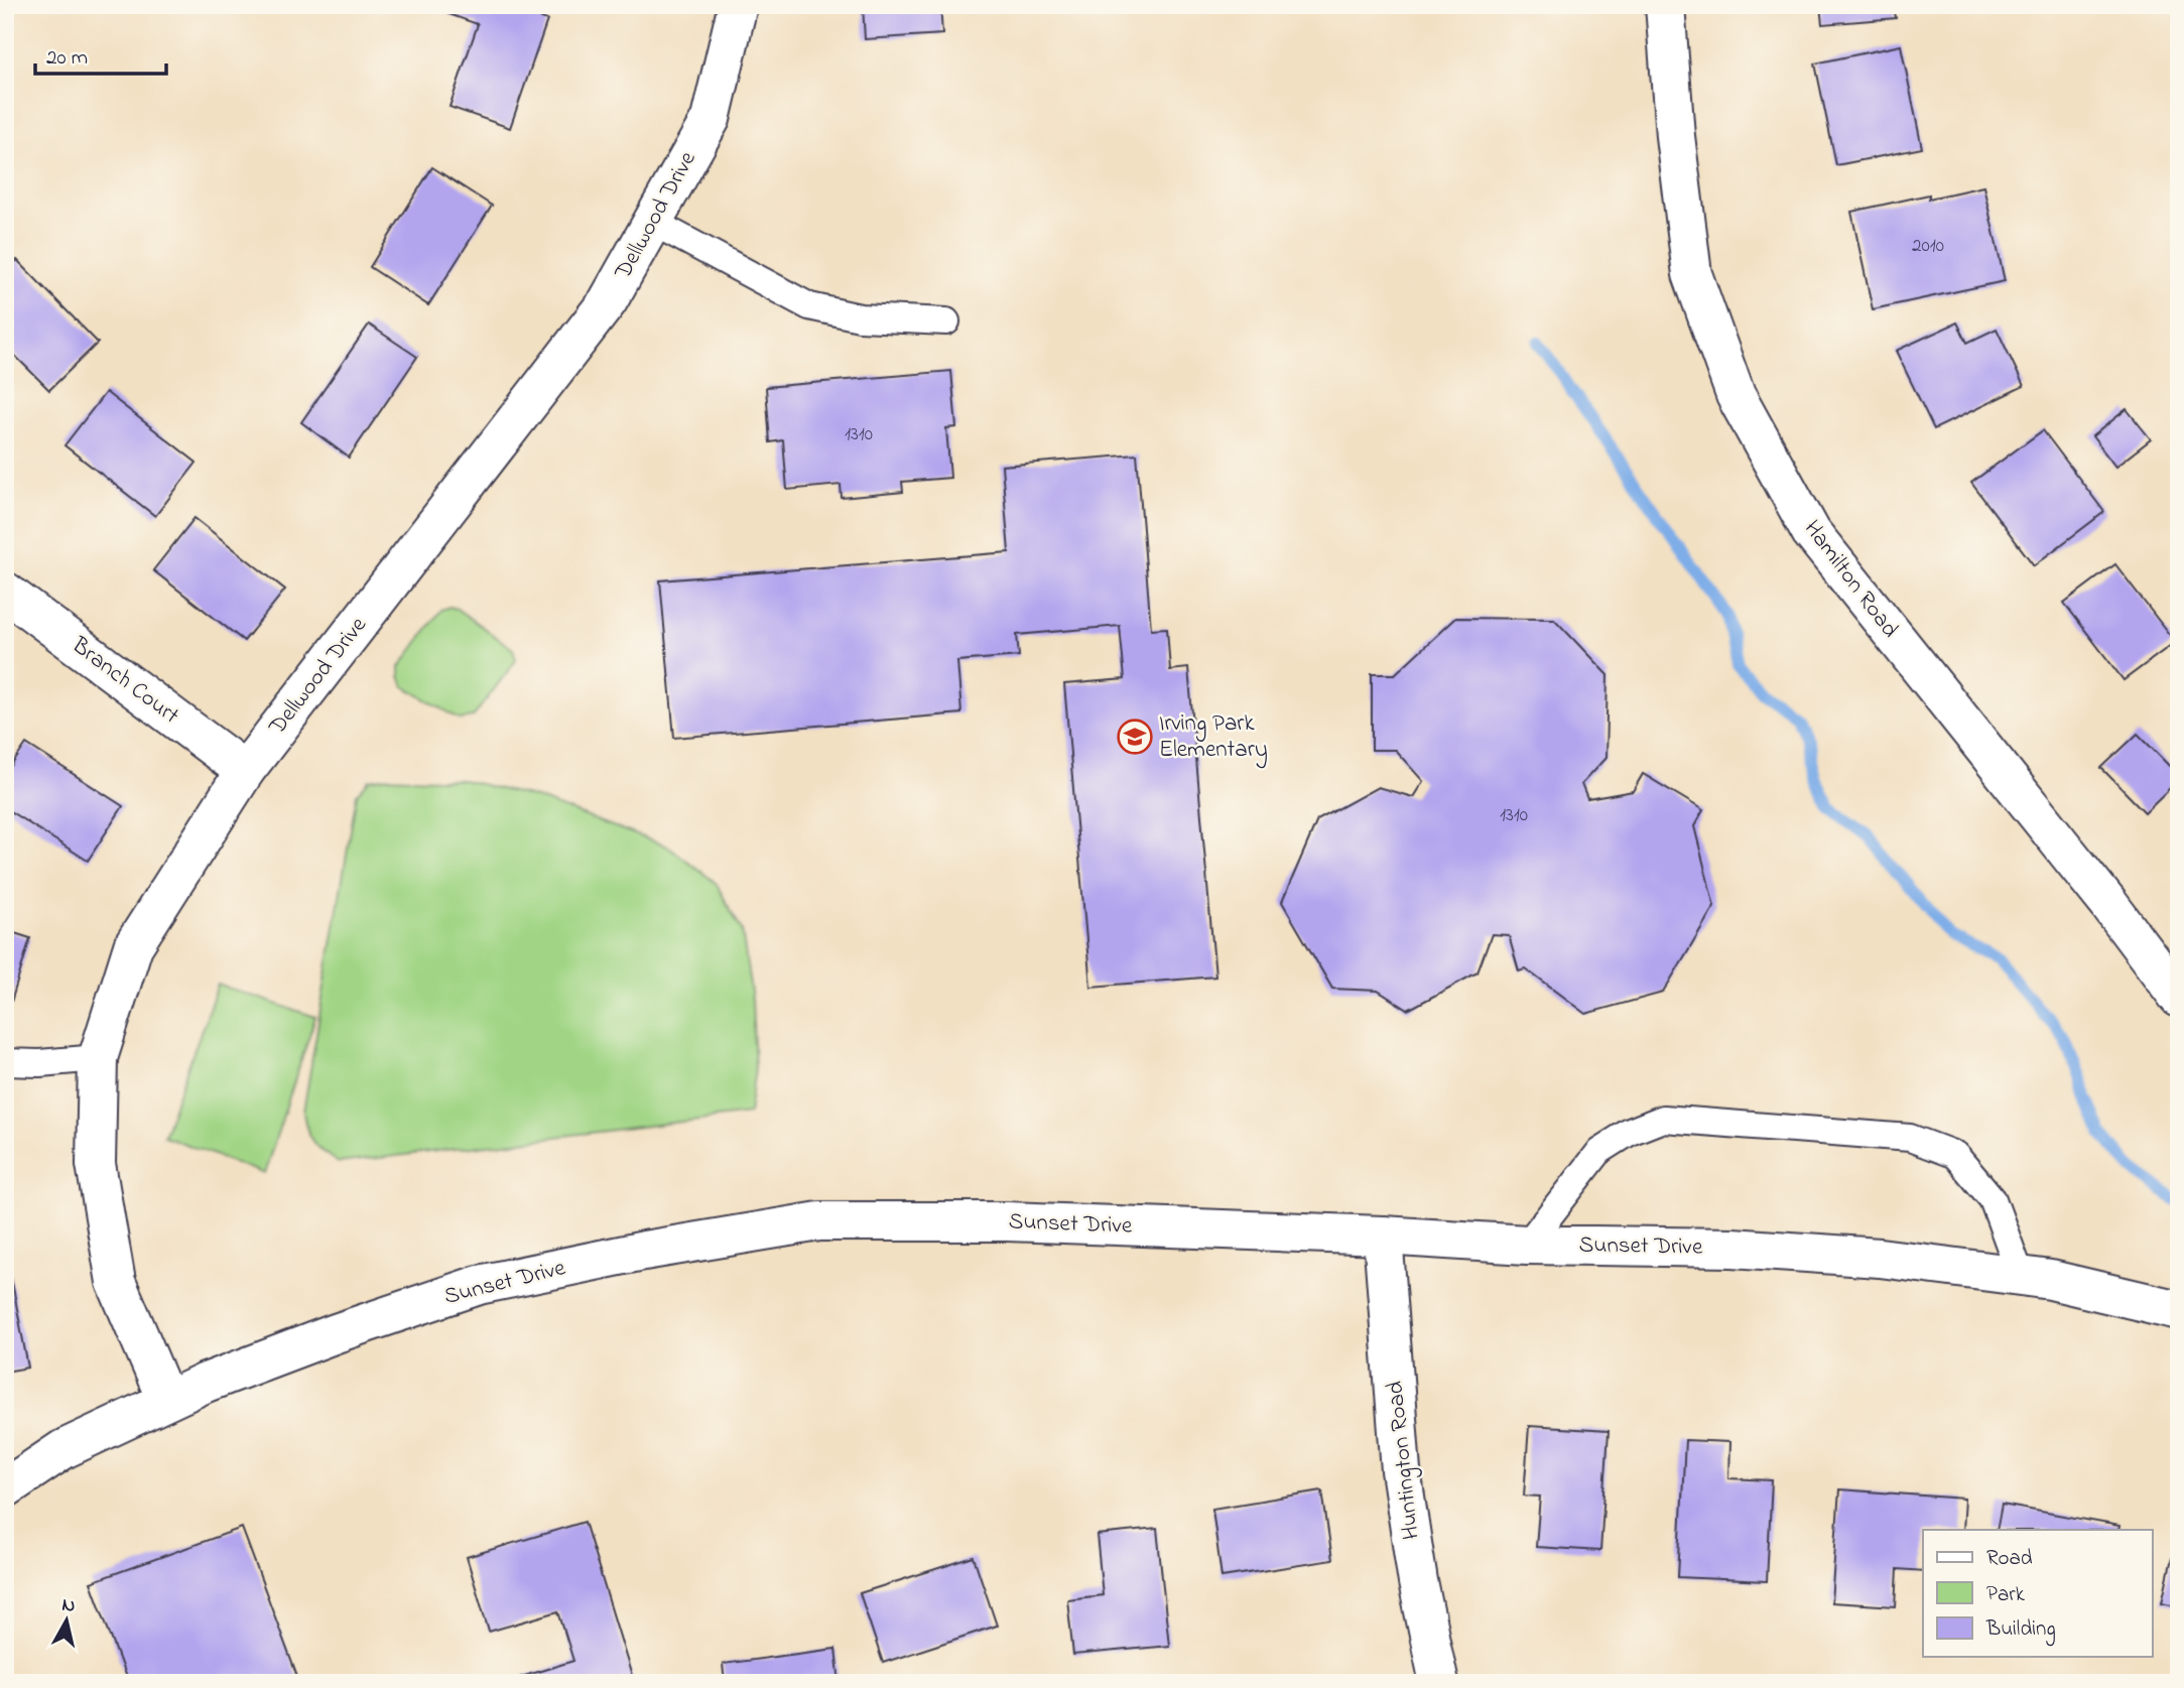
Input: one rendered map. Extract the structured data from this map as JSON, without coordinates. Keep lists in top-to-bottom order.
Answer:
{
  "streets": {
    "street": [
      "Dellwood Drive",
      "Hamilton Road",
      "Branch Court",
      "Sunset Drive",
      "Huntington Road"
    ]
  },
  "crossings": [
    ["Dellwood Drive", "Branch Court"],
    ["Dellwood Drive", "Sunset Drive"],
    ["Sunset Drive", "Huntington Road"]
  ],
  "places": {
    "school or university": ["Irving Park Elementary"]
  },
  "house_numbers": ["2010", "1310", "1310"],
  "legend": ["Road", "Park", "Building"],
  "scale_bar": "20 m",
  "north": "top"
}
